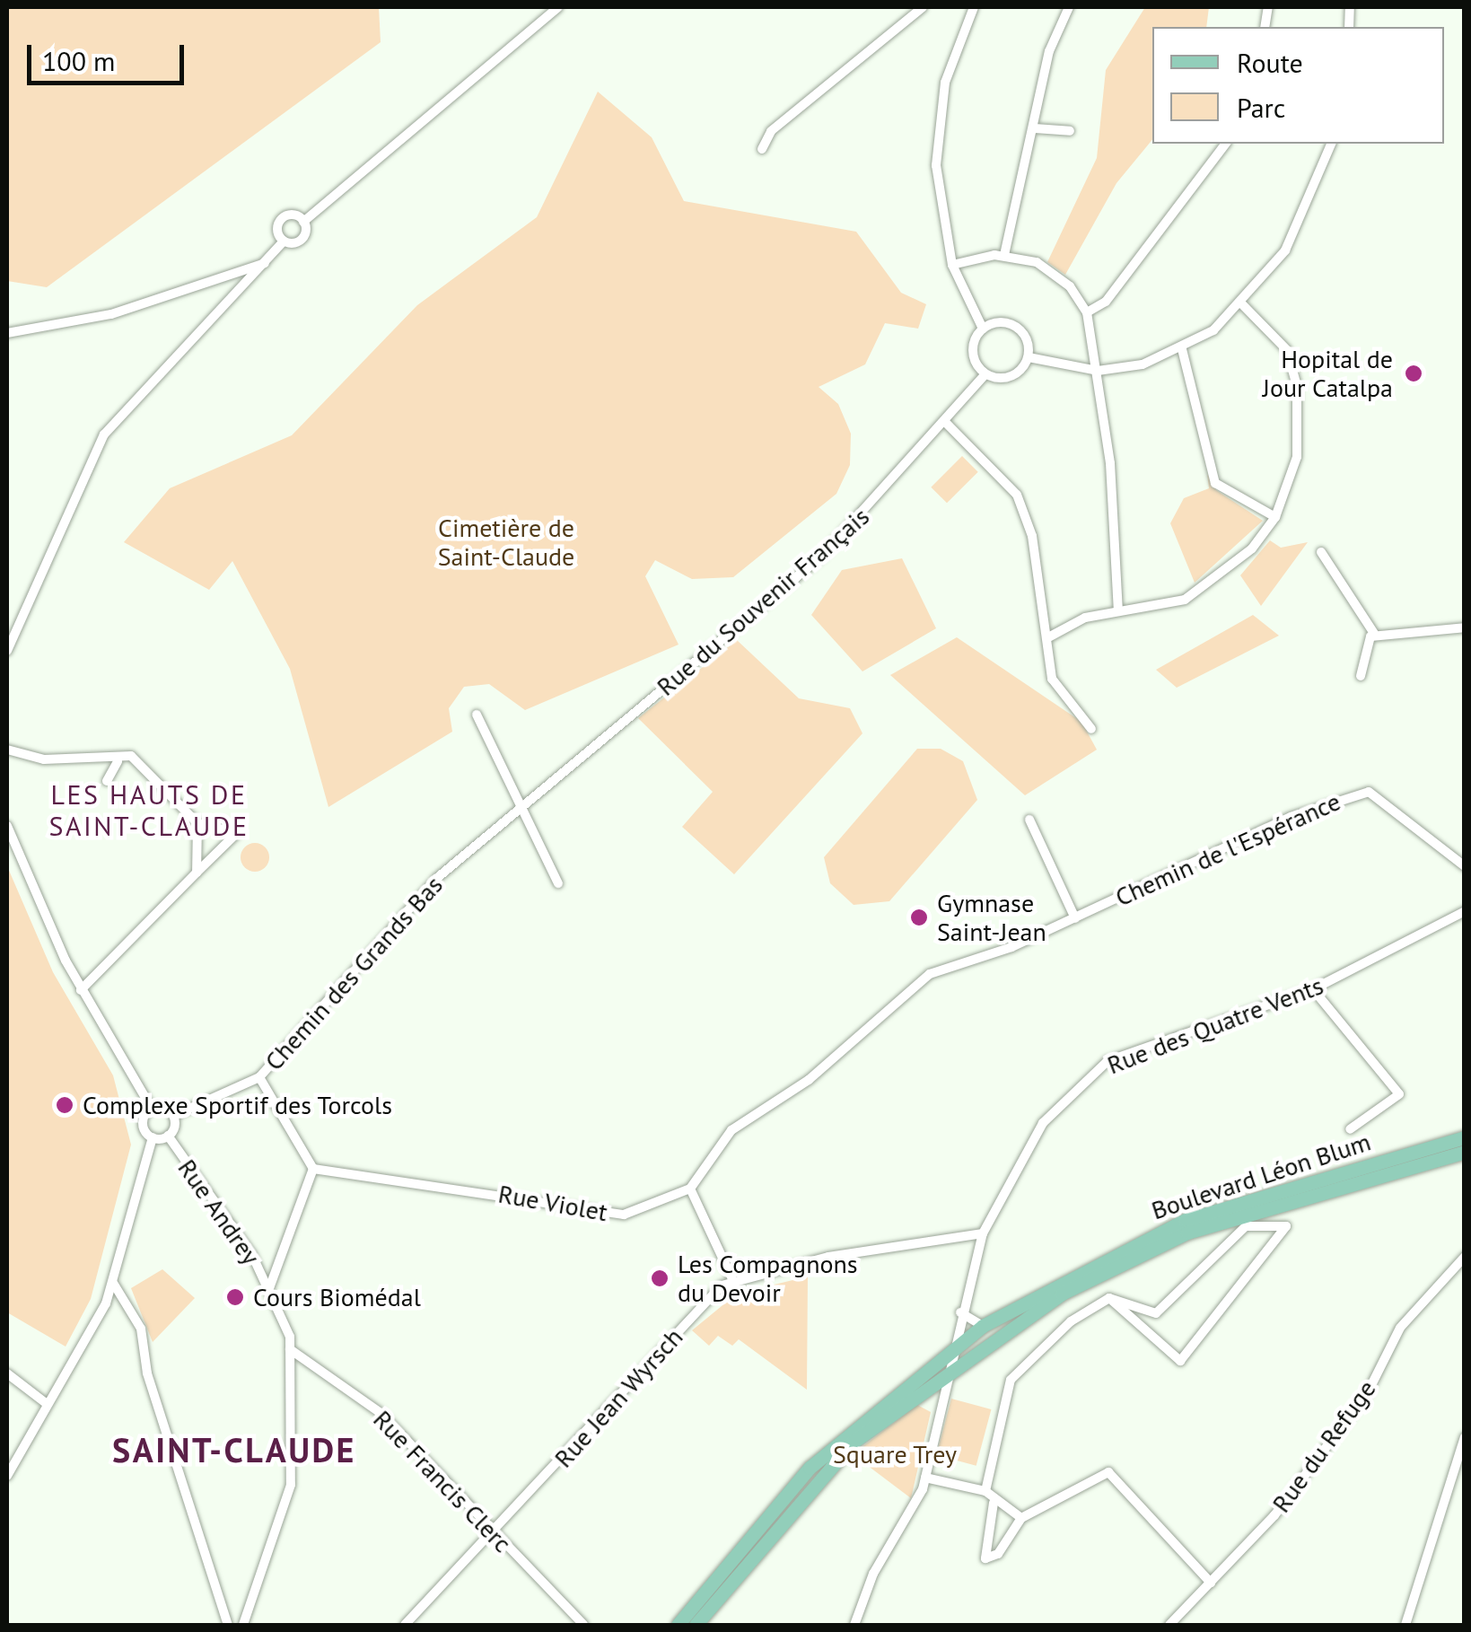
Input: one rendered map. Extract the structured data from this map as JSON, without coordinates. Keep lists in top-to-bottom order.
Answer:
{
  "streets": {
    "main road": ["Boulevard Léon Blum"],
    "street": [
      "Rue du Souvenir Français",
      "Chemin de l'Espérance",
      "Chemin des Grands Bas",
      "Rue des Quatre Vents",
      "Rue Violet",
      "Rue Andrey",
      "Rue Jean Wyrsch",
      "Rue du Refuge",
      "Rue Francis Clerc"
    ]
  },
  "crossings": [
    ["Rue du Souvenir Français", "Chemin des Grands Bas"],
    ["Chemin de l'Espérance", "Rue Violet"],
    ["Rue des Quatre Vents", "Boulevard Léon Blum"],
    ["Rue Violet", "Rue Andrey"],
    ["Rue Andrey", "Rue Francis Clerc"],
    ["Rue Jean Wyrsch", "Rue Francis Clerc"]
  ],
  "districts": ["LES HAUTS DE SAINT-CLAUDE", "SAINT-CLAUDE"],
  "parks": ["Cimetière de Saint-Claude", "Square Trey"],
  "places": [
    "Hopital de Jour Catalpa",
    "Gymnase Saint-Jean",
    "Complexe Sportif des Torcols",
    "Les Compagnons du Devoir",
    "Cours Biomédal"
  ],
  "legend": ["Route", "Parc"],
  "scale_bar": "100 m"
}
